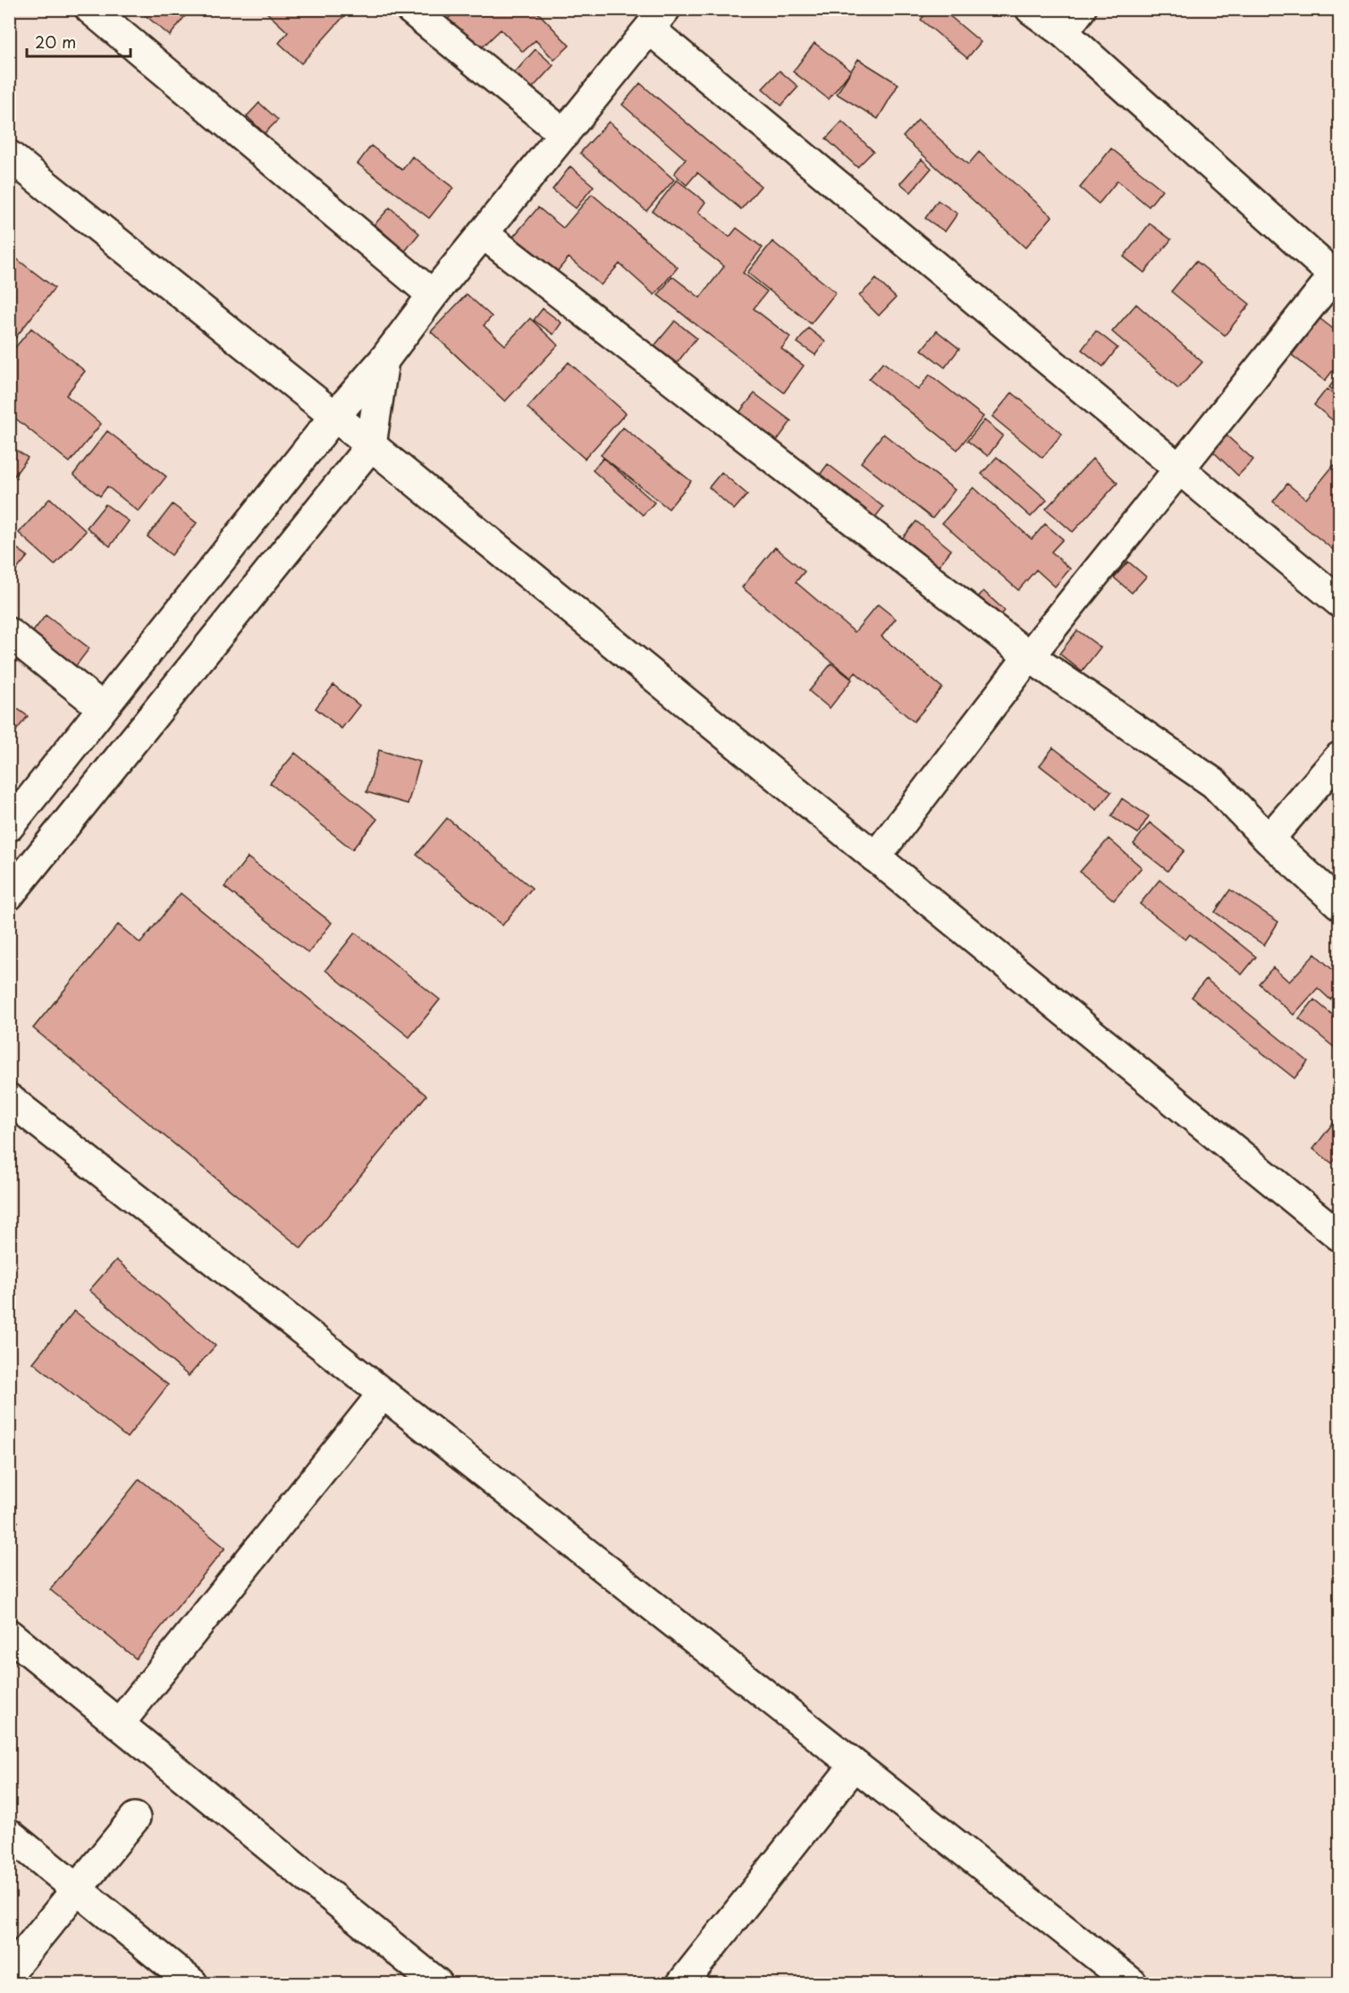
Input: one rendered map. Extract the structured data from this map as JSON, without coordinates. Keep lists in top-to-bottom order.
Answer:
{
  "scale_bar": "20 m"
}
